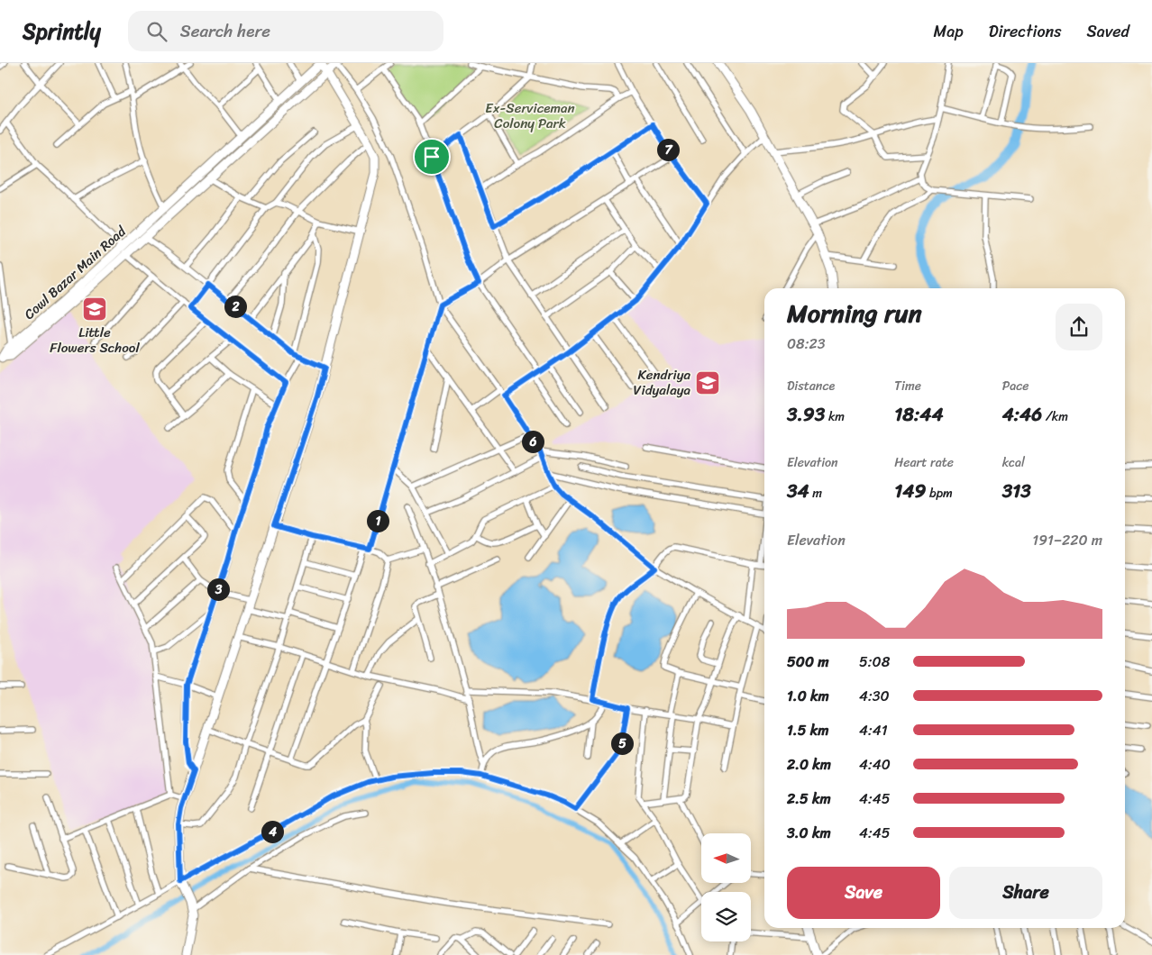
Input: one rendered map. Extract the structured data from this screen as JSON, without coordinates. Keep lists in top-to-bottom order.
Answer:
{
  "streets": {
    "street": ["Cowl Bazar Main Road"]
  },
  "parks": ["Ex-Serviceman Colony Park"],
  "places": {
    "school or university": ["Little Flowers School", "Kendriya Vidyalaya"]
  },
  "north": "left",
  "page": {
    "header": "Sprintly",
    "search": "Search here",
    "nav": ["Map", "Directions", "Saved"],
    "pins": [
      "7",
      "2",
      "6",
      "1",
      "3",
      "5",
      "4"
    ],
    "heading": ["Morning run", "08:23"],
    "stats": [
      ["Distance", "3.93 km"],
      ["Time", "18:44"],
      ["Pace", "4:46 /km"],
      ["Elevation", "34 m"],
      ["Heart rate", "149 bpm"],
      ["kcal", "313"]
    ],
    "chart": ["Elevation", "191–220 m"],
    "list": [
      {
        "name": "500 m",
        "note": "5:08"
      },
      {
        "name": "1.0 km",
        "note": "4:30"
      },
      {
        "name": "1.5 km",
        "note": "4:41"
      },
      {
        "name": "2.0 km",
        "note": "4:40"
      },
      {
        "name": "2.5 km",
        "note": "4:45"
      },
      {
        "name": "3.0 km",
        "note": "4:45"
      }
    ],
    "buttons": ["Save", "Share"]
  }
}
